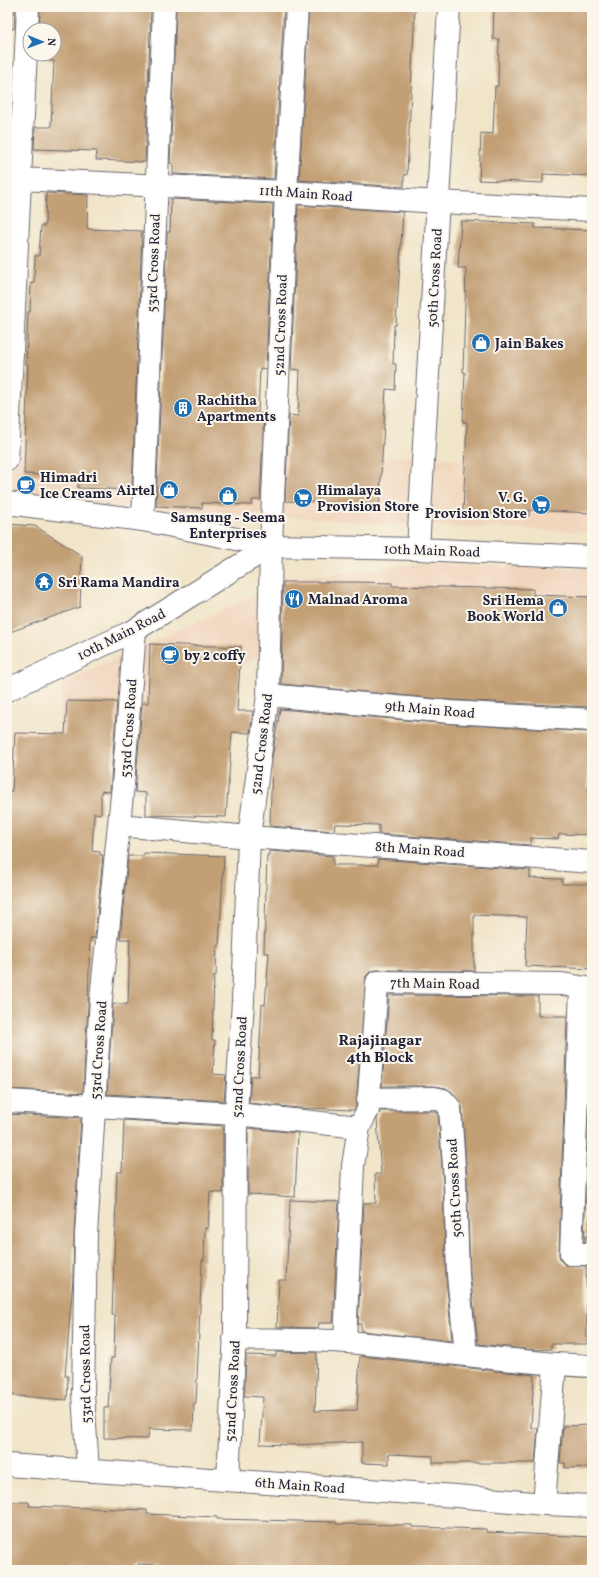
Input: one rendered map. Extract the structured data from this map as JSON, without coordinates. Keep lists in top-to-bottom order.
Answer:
{
  "streets": {
    "street": [
      "11th Main Road",
      "53rd Cross Road",
      "50th Cross Road",
      "52nd Cross Road",
      "10th Main Road",
      "9th Main Road",
      "8th Main Road",
      "7th Main Road",
      "6th Main Road"
    ]
  },
  "crossings": [
    ["11th Main Road", "53rd Cross Road"],
    ["11th Main Road", "50th Cross Road"],
    ["11th Main Road", "52nd Cross Road"],
    ["53rd Cross Road", "10th Main Road"],
    ["53rd Cross Road", "8th Main Road"],
    ["53rd Cross Road", "6th Main Road"],
    ["50th Cross Road", "10th Main Road"],
    ["50th Cross Road", "7th Main Road"],
    ["52nd Cross Road", "10th Main Road"],
    ["52nd Cross Road", "9th Main Road"],
    ["52nd Cross Road", "8th Main Road"],
    ["52nd Cross Road", "6th Main Road"]
  ],
  "districts": ["Rajajinagar 4th Block"],
  "places": {
    "shop": [
      "Jain Bakes",
      "Airtel",
      "Samsung - Seema Enterprises",
      "Sri Hema Book World"
    ],
    "building": ["Rachitha Apartments"],
    "cafe": ["Himadri Ice Creams", "by 2 coffy"],
    "supermarket": ["Himalaya Provision Store", "V. G. Provision Store"],
    "temple": ["Sri Rama Mandira"],
    "restaurant": ["Malnad Aroma"]
  },
  "north": "right"
}
